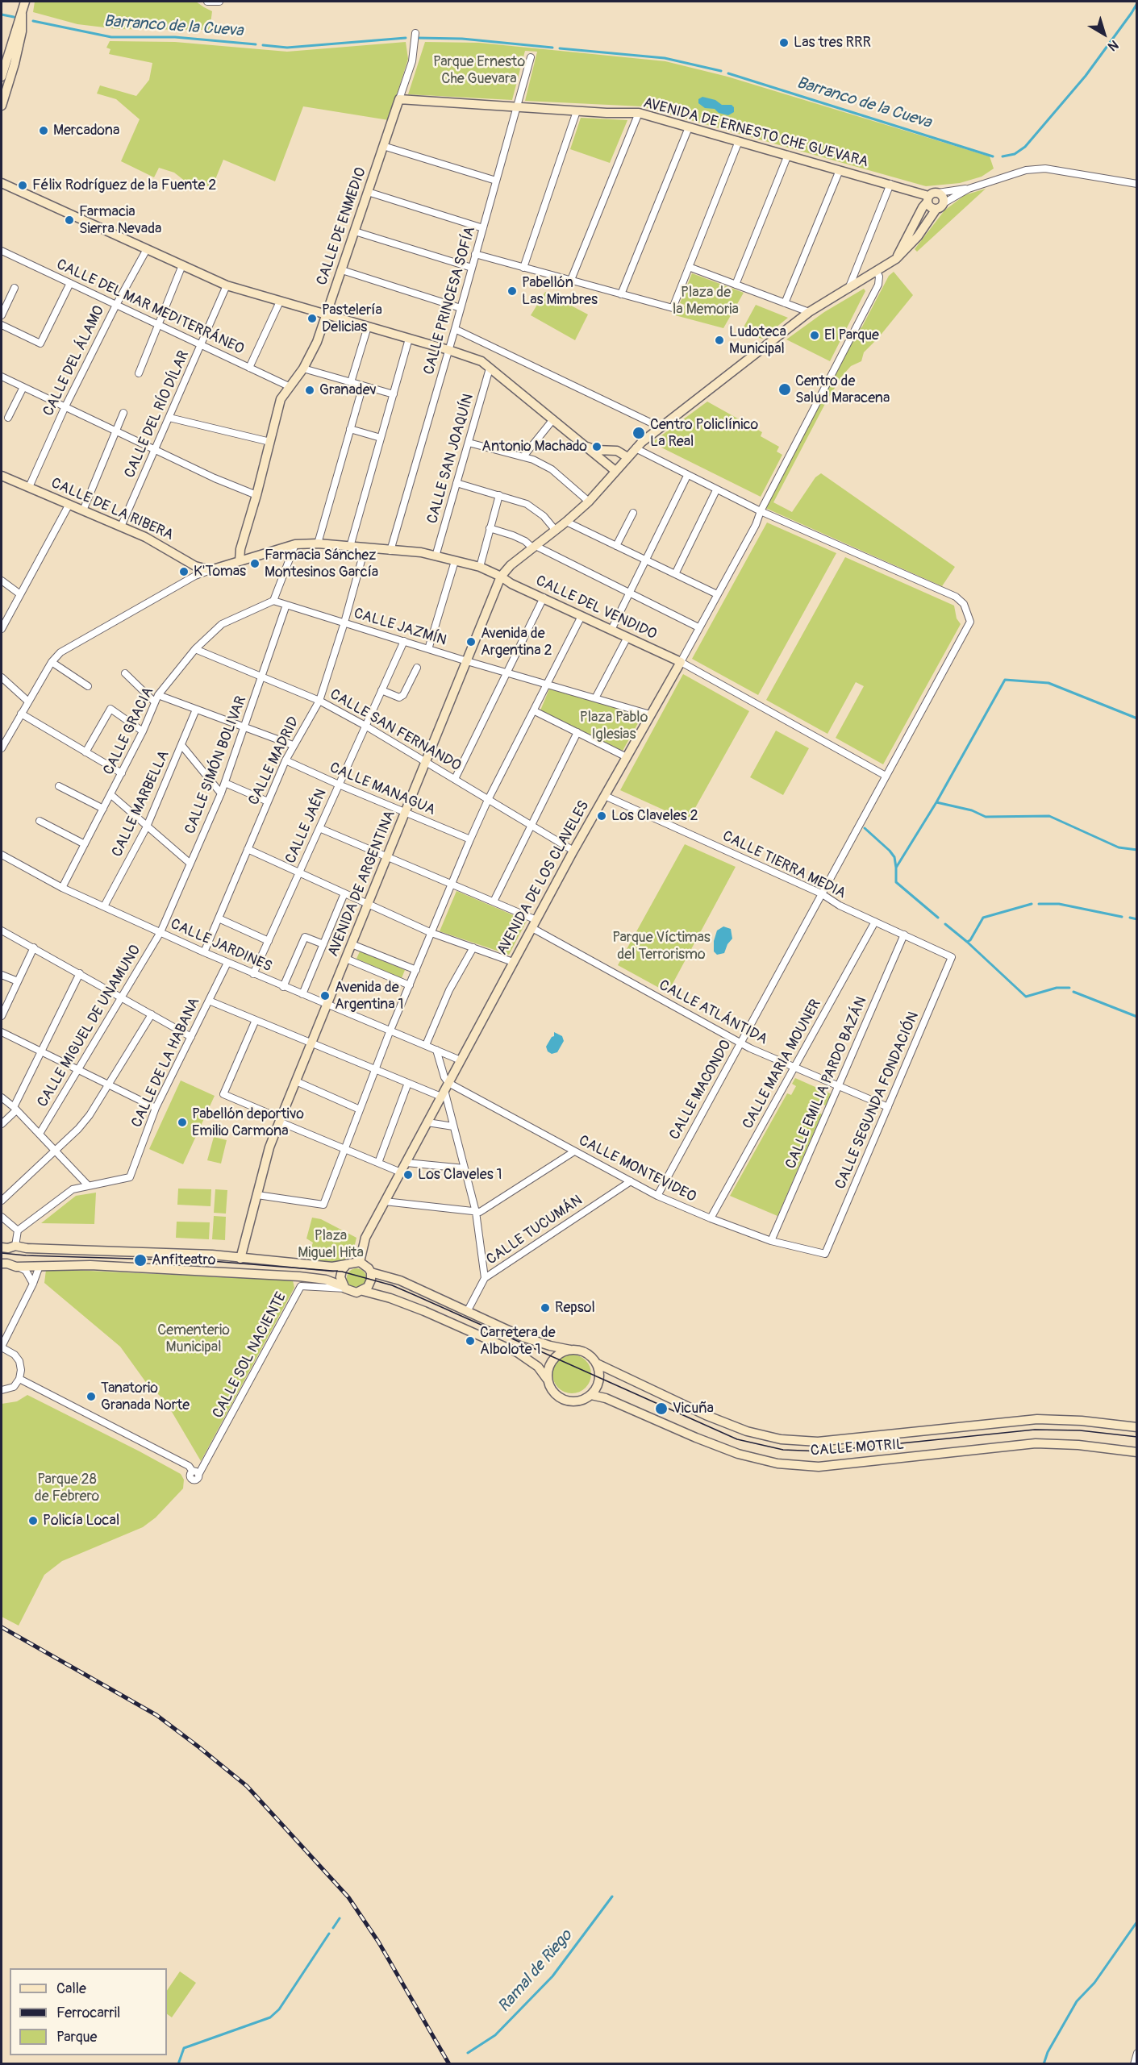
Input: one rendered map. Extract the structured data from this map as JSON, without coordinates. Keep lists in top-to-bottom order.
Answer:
{
  "streets": {
    "street": [
      "AVENIDA DE ERNESTO CHE GUEVARA",
      "CALLE DE ENMEDIO",
      "CALLE PRINCESA SOFÍA",
      "CALLE DEL MAR MEDITERRÁNEO",
      "CALLE DEL ÁLAMO",
      "CALLE DEL RÍO DÍLAR",
      "CALLE SAN JOAQUÍN",
      "CALLE DE LA RIBERA",
      "CALLE DEL VENDIDO",
      "CALLE JAZMÍN",
      "CALLE SAN FERNANDO",
      "CALLE GRACIA",
      "CALLE MADRID",
      "CALLE SIMÓN BOLIVAR",
      "CALLE MANAGUA",
      "CALLE MARBELLA",
      "CALLE JAÉN",
      "CALLE TIERRA MEDIA",
      "AVENIDA DE LOS CLAVELES",
      "AVENIDA DE ARGENTINA",
      "CALLE JARDINES",
      "CALLE ATLÁNTIDA",
      "CALLE MIGUEL DE UNAMUNO",
      "CALLE DE LA HABANA",
      "CALLE MARIA MOUNER",
      "CALLE EMILIA PARDO BAZÁN",
      "CALLE MACONDO",
      "CALLE SEGUNDA FONDACIÓN",
      "CALLE MONTEVIDEO",
      "CALLE TUCUMÁN",
      "CALLE SOL NACIENTE",
      "CALLE MOTRIL"
    ]
  },
  "crossings": [
    ["AVENIDA DE ERNESTO CHE GUEVARA", "CALLE DE ENMEDIO"],
    ["AVENIDA DE ERNESTO CHE GUEVARA", "CALLE PRINCESA SOFÍA"],
    ["CALLE DE ENMEDIO", "CALLE DEL MAR MEDITERRÁNEO"],
    ["CALLE DE ENMEDIO", "CALLE DEL VENDIDO"],
    ["CALLE PRINCESA SOFÍA", "CALLE DEL VENDIDO"],
    ["CALLE DEL MAR MEDITERRÁNEO", "CALLE DEL ÁLAMO"],
    ["CALLE DEL MAR MEDITERRÁNEO", "CALLE DEL RÍO DÍLAR"],
    ["CALLE DEL ÁLAMO", "CALLE DE LA RIBERA"],
    ["CALLE DEL RÍO DÍLAR", "CALLE DE LA RIBERA"],
    ["CALLE SAN JOAQUÍN", "CALLE DEL VENDIDO"],
    ["CALLE DE LA RIBERA", "CALLE DEL VENDIDO"],
    ["CALLE DEL VENDIDO", "CALLE MADRID"],
    ["CALLE DEL VENDIDO", "AVENIDA DE LOS CLAVELES"],
    ["CALLE DEL VENDIDO", "AVENIDA DE ARGENTINA"],
    ["CALLE JAZMÍN", "CALLE GRACIA"],
    ["CALLE JAZMÍN", "CALLE MADRID"],
    ["CALLE JAZMÍN", "CALLE SIMÓN BOLIVAR"],
    ["CALLE JAZMÍN", "CALLE JAÉN"],
    ["CALLE JAZMÍN", "AVENIDA DE ARGENTINA"],
    ["CALLE SAN FERNANDO", "CALLE GRACIA"],
    ["CALLE SAN FERNANDO", "CALLE MADRID"],
    ["CALLE SAN FERNANDO", "CALLE SIMÓN BOLIVAR"],
    ["CALLE SAN FERNANDO", "CALLE JAÉN"],
    ["CALLE SAN FERNANDO", "AVENIDA DE LOS CLAVELES"],
    ["CALLE SAN FERNANDO", "AVENIDA DE ARGENTINA"],
    ["CALLE GRACIA", "CALLE JARDINES"],
    ["CALLE MADRID", "CALLE MANAGUA"],
    ["CALLE MADRID", "CALLE JARDINES"],
    ["CALLE SIMÓN BOLIVAR", "CALLE JARDINES"],
    ["CALLE SIMÓN BOLIVAR", "CALLE MIGUEL DE UNAMUNO"],
    ["CALLE MANAGUA", "CALLE JAÉN"],
    ["CALLE MANAGUA", "AVENIDA DE ARGENTINA"],
    ["CALLE MARBELLA", "CALLE JARDINES"],
    ["CALLE JAÉN", "CALLE JARDINES"],
    ["CALLE JAÉN", "CALLE ATLÁNTIDA"],
    ["CALLE TIERRA MEDIA", "AVENIDA DE LOS CLAVELES"],
    ["CALLE TIERRA MEDIA", "CALLE MARIA MOUNER"],
    ["CALLE TIERRA MEDIA", "CALLE EMILIA PARDO BAZÁN"],
    ["CALLE TIERRA MEDIA", "CALLE MACONDO"],
    ["CALLE TIERRA MEDIA", "CALLE SEGUNDA FONDACIÓN"],
    ["AVENIDA DE LOS CLAVELES", "CALLE JARDINES"],
    ["AVENIDA DE LOS CLAVELES", "CALLE ATLÁNTIDA"],
    ["AVENIDA DE LOS CLAVELES", "CALLE MACONDO"],
    ["AVENIDA DE LOS CLAVELES", "CALLE MONTEVIDEO"],
    ["AVENIDA DE LOS CLAVELES", "CALLE SOL NACIENTE"],
    ["AVENIDA DE ARGENTINA", "CALLE JARDINES"],
    ["AVENIDA DE ARGENTINA", "CALLE ATLÁNTIDA"],
    ["AVENIDA DE ARGENTINA", "CALLE MONTEVIDEO"],
    ["CALLE JARDINES", "CALLE MIGUEL DE UNAMUNO"],
    ["CALLE JARDINES", "CALLE DE LA HABANA"],
    ["CALLE ATLÁNTIDA", "CALLE MARIA MOUNER"],
    ["CALLE ATLÁNTIDA", "CALLE EMILIA PARDO BAZÁN"],
    ["CALLE ATLÁNTIDA", "CALLE MACONDO"],
    ["CALLE ATLÁNTIDA", "CALLE SEGUNDA FONDACIÓN"],
    ["CALLE DE LA HABANA", "CALLE MONTEVIDEO"],
    ["CALLE MARIA MOUNER", "CALLE MONTEVIDEO"],
    ["CALLE EMILIA PARDO BAZÁN", "CALLE MONTEVIDEO"],
    ["CALLE MACONDO", "CALLE MONTEVIDEO"],
    ["CALLE SEGUNDA FONDACIÓN", "CALLE MONTEVIDEO"],
    ["CALLE MONTEVIDEO", "CALLE TUCUMÁN"]
  ],
  "water": ["Barranco de la Cueva", "Ramal de Riego"],
  "parks": [
    "Parque Ernesto Che Guevara",
    "Plaza de la Memoria",
    "Plaza Pablo Iglesias",
    "Parque Víctimas del Terrorismo",
    "Plaza Miguel Hita",
    "Cementerio Municipal",
    "Parque 28 de Febrero"
  ],
  "places": [
    "Las tres RRR",
    "Mercadona",
    "Félix Rodríguez de la Fuente 2",
    "Farmacia Sierra Nevada",
    "Pabellón Las Mimbres",
    "Pastelería Delicias",
    "El Parque",
    "Ludoteca Municipal",
    "Centro de Salud Maracena",
    "Granadev",
    "Centro Policlínico La Real",
    "Antonio Machado",
    "Farmacia Sánchez Montesinos García",
    "K'Tomas",
    "Avenida de Argentina 2",
    "Los Claveles 2",
    "Avenida de Argentina 1",
    "Pabellón deportivo Emilio Carmona",
    "Los Claveles 1",
    "Anfiteatro",
    "Repsol",
    "Carretera de Albolote 1",
    "Tanatorio Granada Norte",
    "Vicuña",
    "Policía Local"
  ],
  "legend": ["Calle", "Ferrocarril", "Parque"],
  "north": "bottom right"
}
